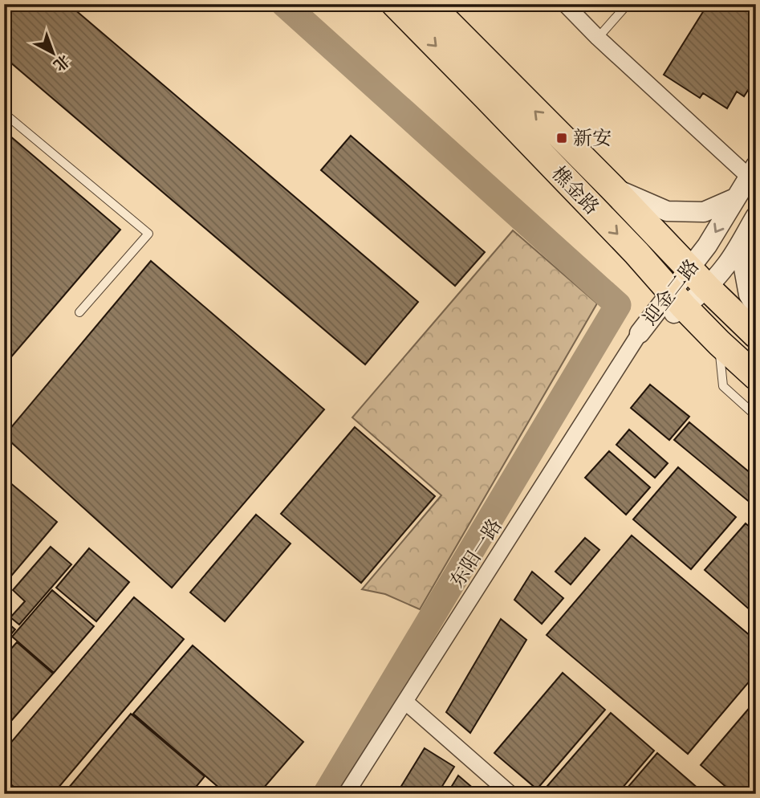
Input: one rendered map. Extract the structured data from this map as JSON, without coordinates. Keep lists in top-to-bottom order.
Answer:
{
  "streets": {
    "highway": ["樵金路"],
    "street": ["迎金二路", "东阳一路"]
  },
  "crossings": [
    ["樵金路", "迎金二路"],
    ["迎金二路", "东阳一路"]
  ],
  "places": {
    "transit": ["新安"]
  },
  "north": "bottom right"
}
